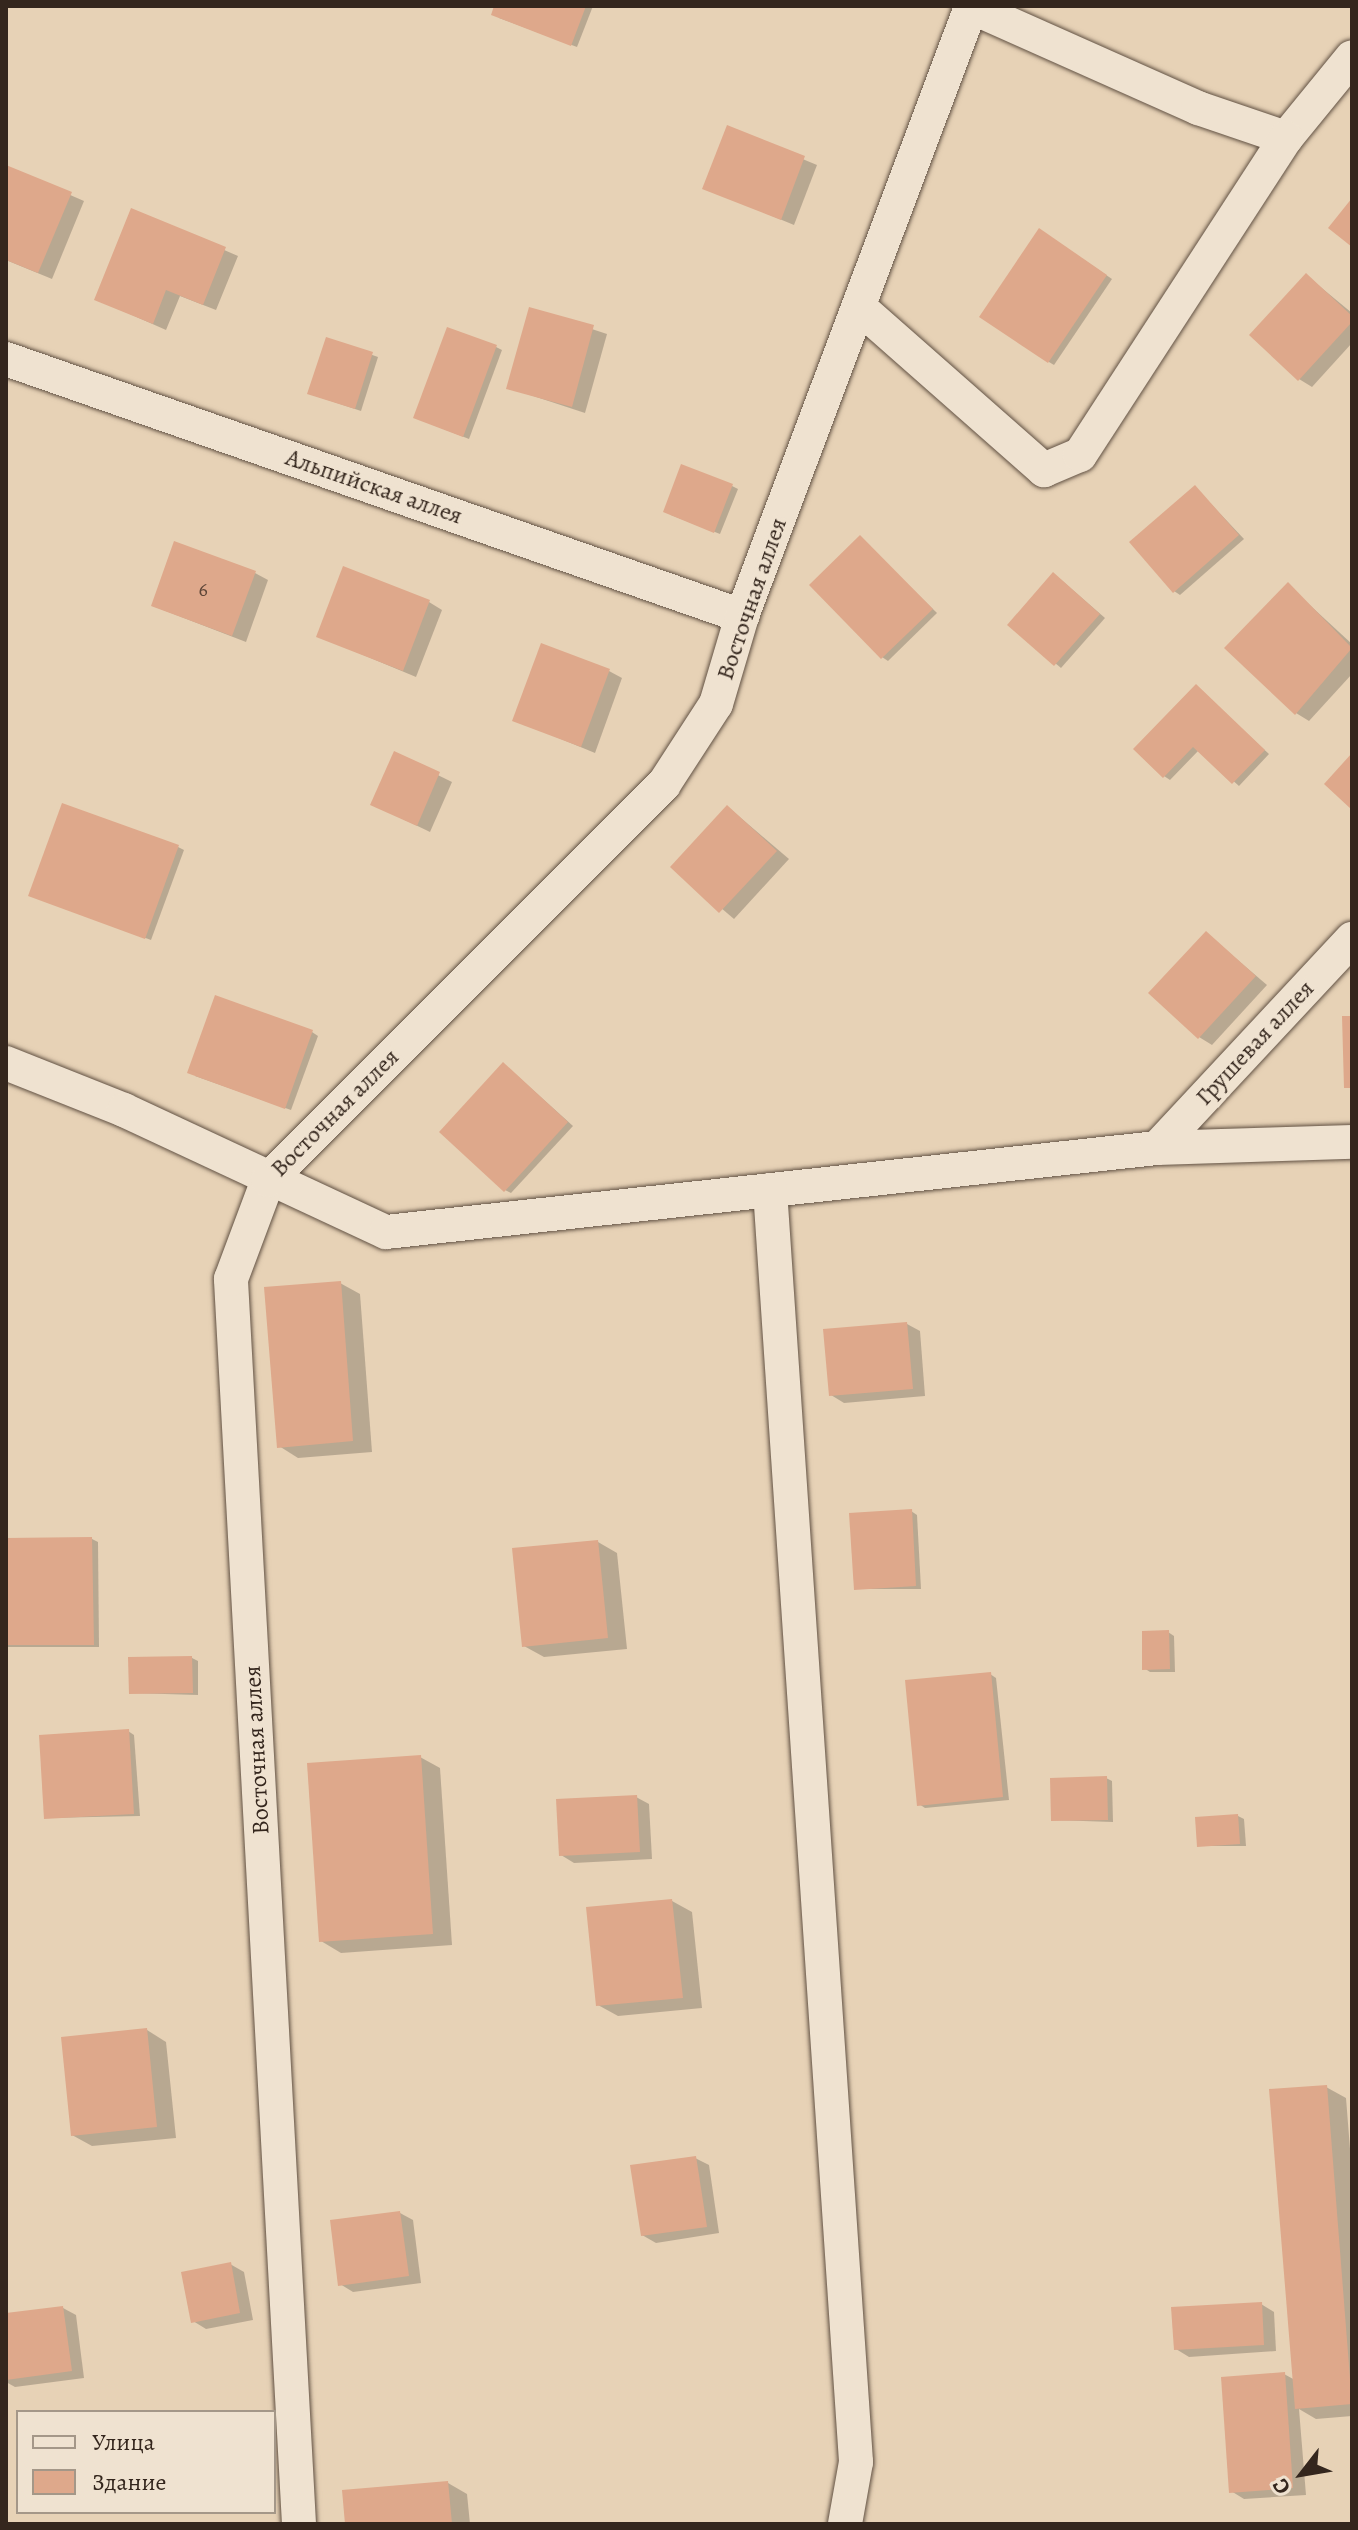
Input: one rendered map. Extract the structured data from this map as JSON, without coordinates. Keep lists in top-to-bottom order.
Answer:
{
  "streets": {
    "street": ["Альпийская аллея", "Восточная аллея", "Грушевая аллея"]
  },
  "crossings": [
    ["Альпийская аллея", "Восточная аллея"]
  ],
  "house_numbers": ["6"],
  "legend": ["Улица", "Здание"],
  "north": "bottom left"
}
